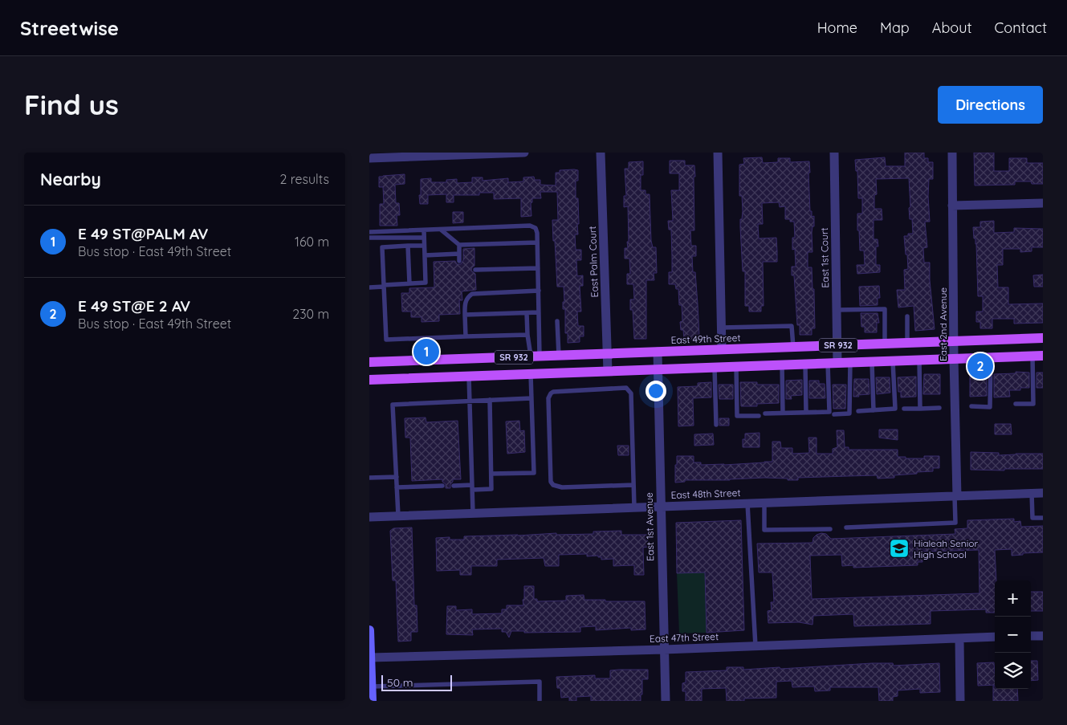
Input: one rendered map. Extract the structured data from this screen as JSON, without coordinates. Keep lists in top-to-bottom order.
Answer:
{
  "streets": {
    "main road": ["East 49th Street", "SR 932"],
    "street": [
      "East 1st Court",
      "East Palm Court",
      "East 2nd Avenue",
      "East 48th Street",
      "East 1st Avenue",
      "East 47th Street"
    ]
  },
  "crossings": [
    ["East 1st Court", "East 49th Street"],
    ["East 1st Court", "SR 932"],
    ["East Palm Court", "East 49th Street"],
    ["East Palm Court", "SR 932"],
    ["East 2nd Avenue", "East 49th Street"],
    ["East 2nd Avenue", "SR 932"],
    ["East 2nd Avenue", "East 48th Street"],
    ["East 49th Street", "East 1st Avenue"],
    ["SR 932", "East 1st Avenue"],
    ["East 48th Street", "East 1st Avenue"],
    ["East 1st Avenue", "East 47th Street"]
  ],
  "places": {
    "school or university": ["Hialeah Senior High School"]
  },
  "scale_bar": "50 m",
  "page": {
    "header": "Streetwise",
    "nav": [
      "Home",
      "Map",
      "About",
      "Contact"
    ],
    "buttons": "Directions",
    "title": "Find us",
    "heading": ["Nearby", "2 results"],
    "list": [
      {
        "mark": "1",
        "name": "E 49 ST@PALM AV",
        "note": "Bus stop · East 49th Street",
        "value": "160 m"
      },
      {
        "mark": "2",
        "name": "E 49 ST@E 2 AV",
        "note": "Bus stop · East 49th Street",
        "value": "230 m"
      }
    ],
    "pins": ["1", "2"],
    "map_buttons": ["+", "−"],
    "scale": "50 m"
  }
}
